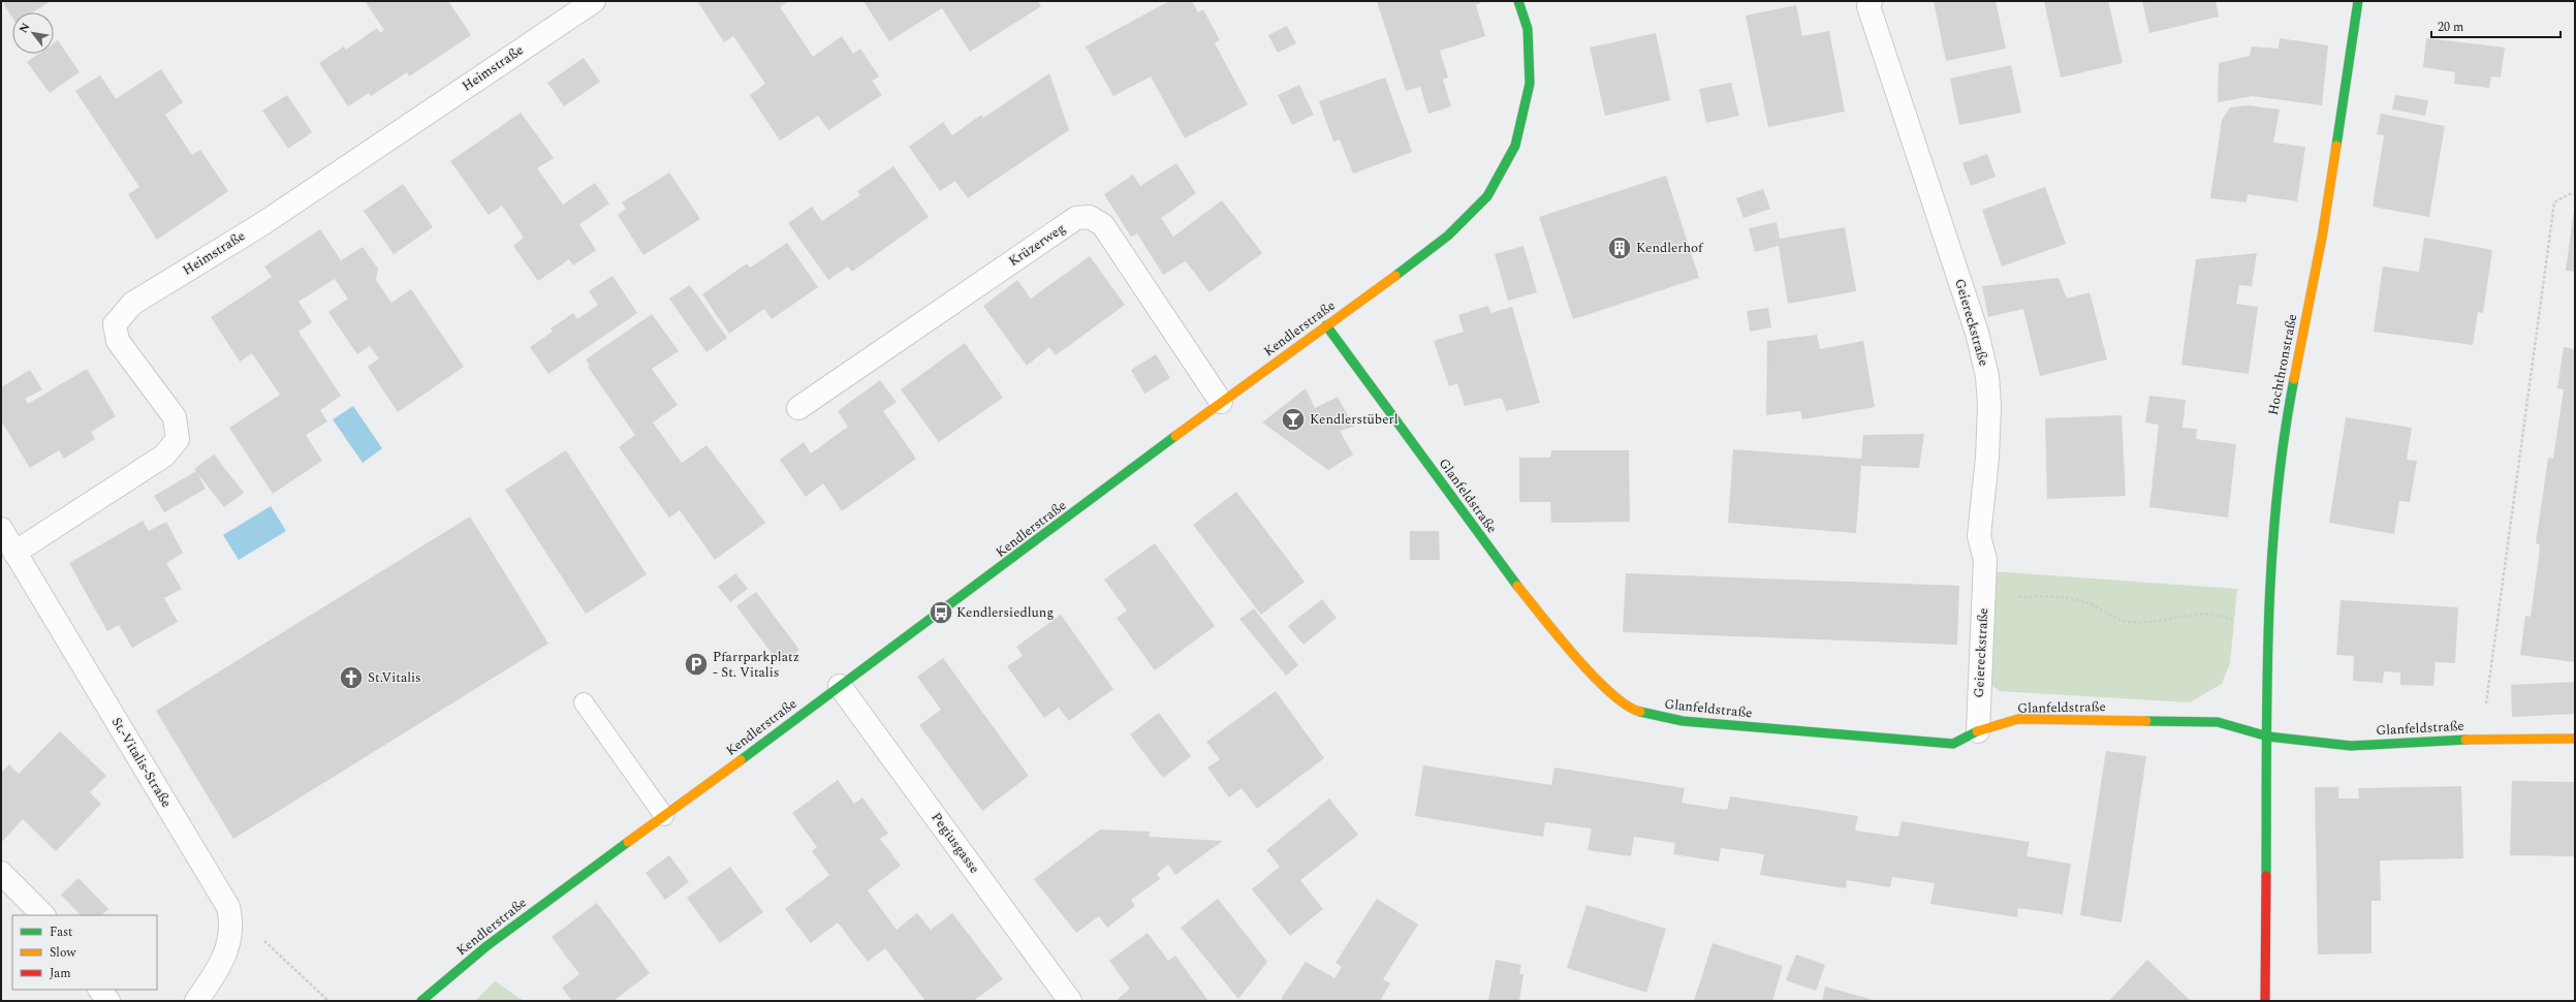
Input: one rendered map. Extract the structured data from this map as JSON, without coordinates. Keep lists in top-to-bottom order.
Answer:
{
  "streets": {
    "street": [
      "Heimstraße",
      "Krüzerweg",
      "Geiereckstraße",
      "Kendlerstraße",
      "Hochthronstraße",
      "Glanfeldstraße",
      "St.-Vitalis-Straße",
      "Pegiusgasse"
    ]
  },
  "crossings": [
    ["Heimstraße", "St.-Vitalis-Straße"],
    ["Krüzerweg", "Kendlerstraße"],
    ["Geiereckstraße", "Glanfeldstraße"],
    ["Kendlerstraße", "Glanfeldstraße"],
    ["Kendlerstraße", "Pegiusgasse"],
    ["Hochthronstraße", "Glanfeldstraße"]
  ],
  "places": {
    "building": ["Kendlerhof"],
    "bar": ["Kendlerstüberl"],
    "bus stop": ["Kendlersiedlung"],
    "parking": ["Pfarrparkplatz - St. Vitalis"],
    "church": ["St.Vitalis"]
  },
  "legend": ["Fast", "Slow", "Jam"],
  "scale_bar": "20 m",
  "north": "top left"
}
